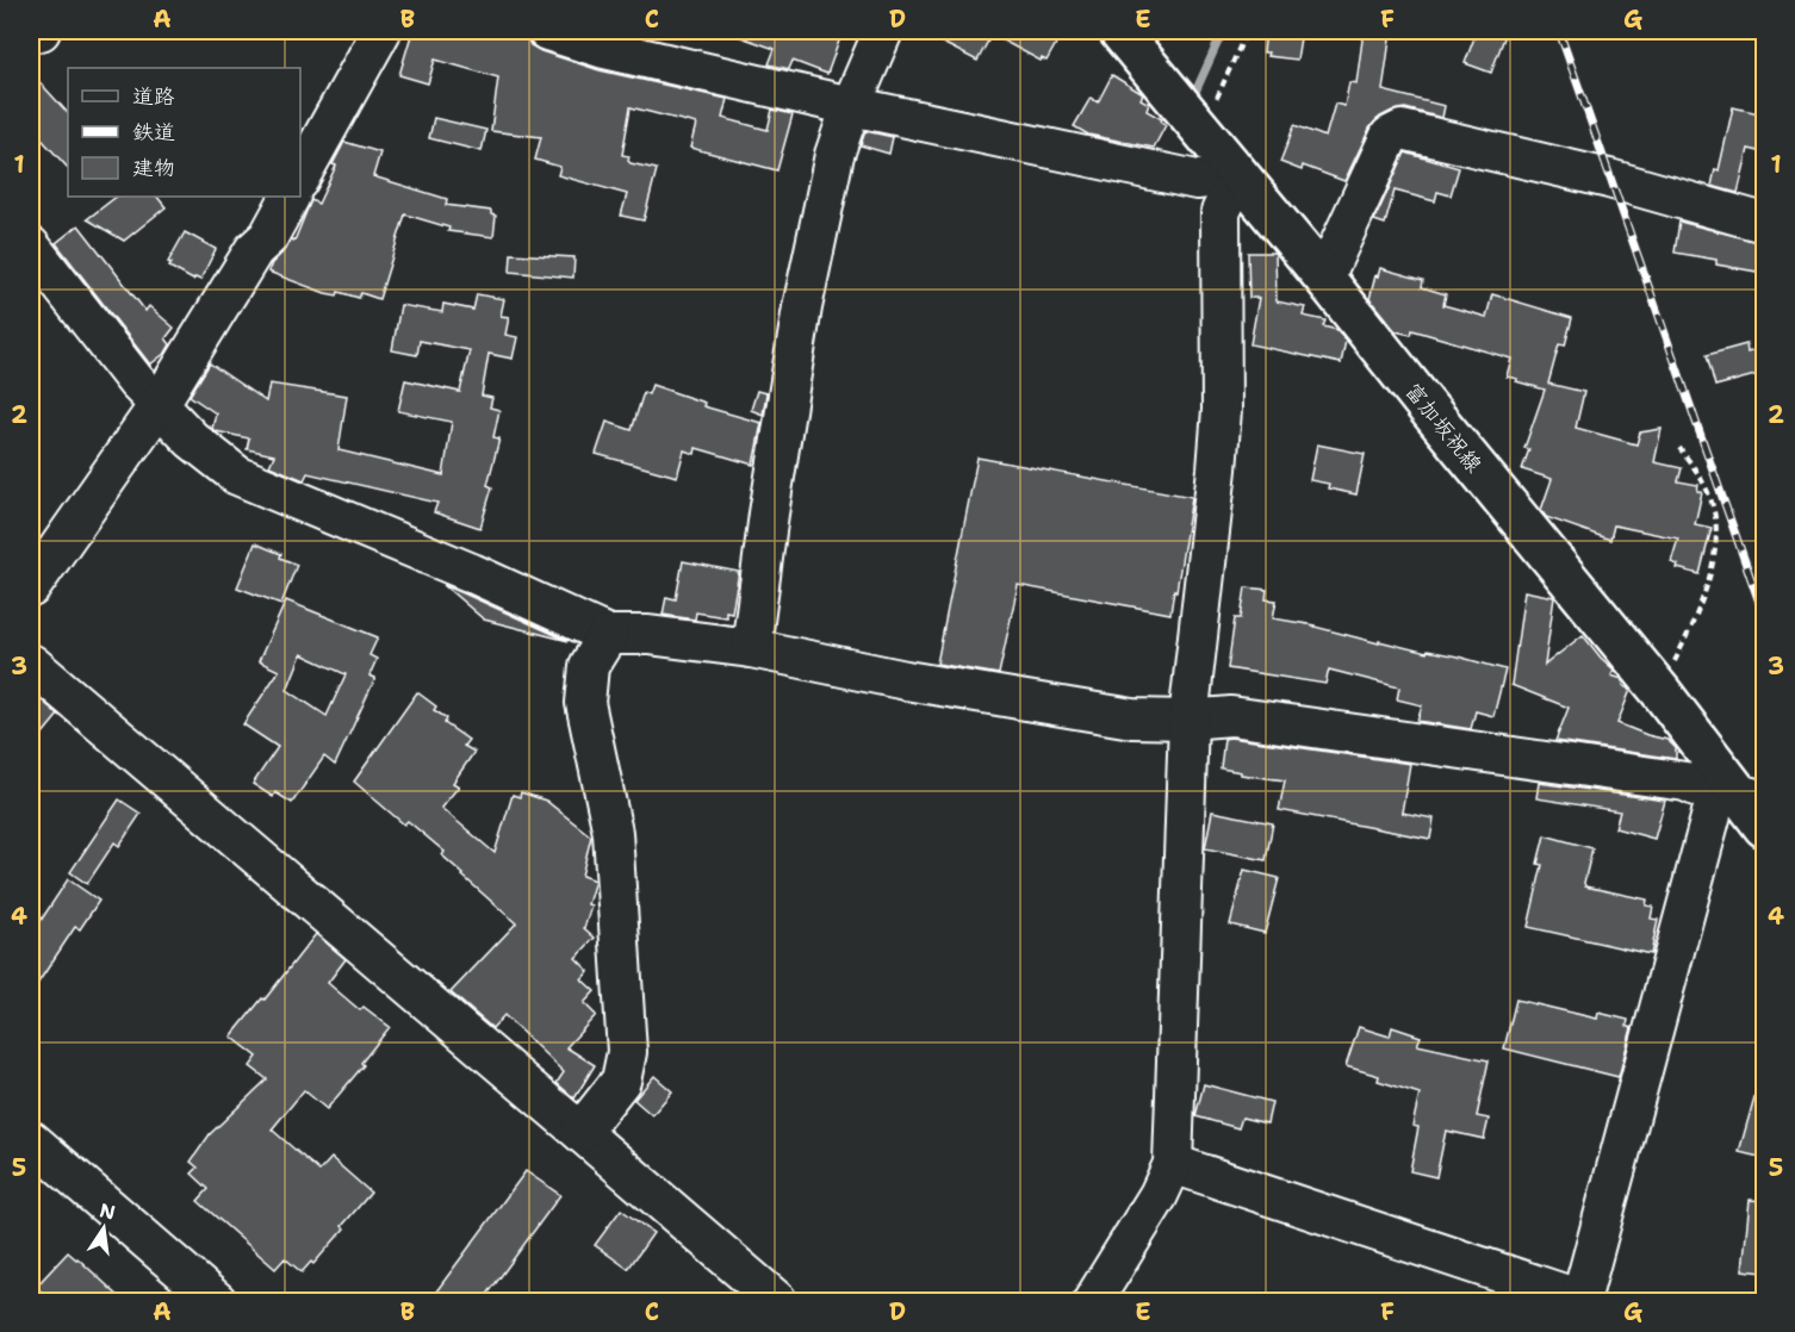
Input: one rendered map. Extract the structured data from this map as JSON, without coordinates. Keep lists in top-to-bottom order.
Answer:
{
  "streets": {
    "main road": ["富加坂祝線"]
  },
  "legend": ["道路", "鉄道", "建物"],
  "north": "top",
  "grid": {
    "columns": [
      "A",
      "B",
      "C",
      "D",
      "E",
      "F",
      "G"
    ],
    "rows": [
      "1",
      "2",
      "3",
      "4",
      "5"
    ]
  }
}
